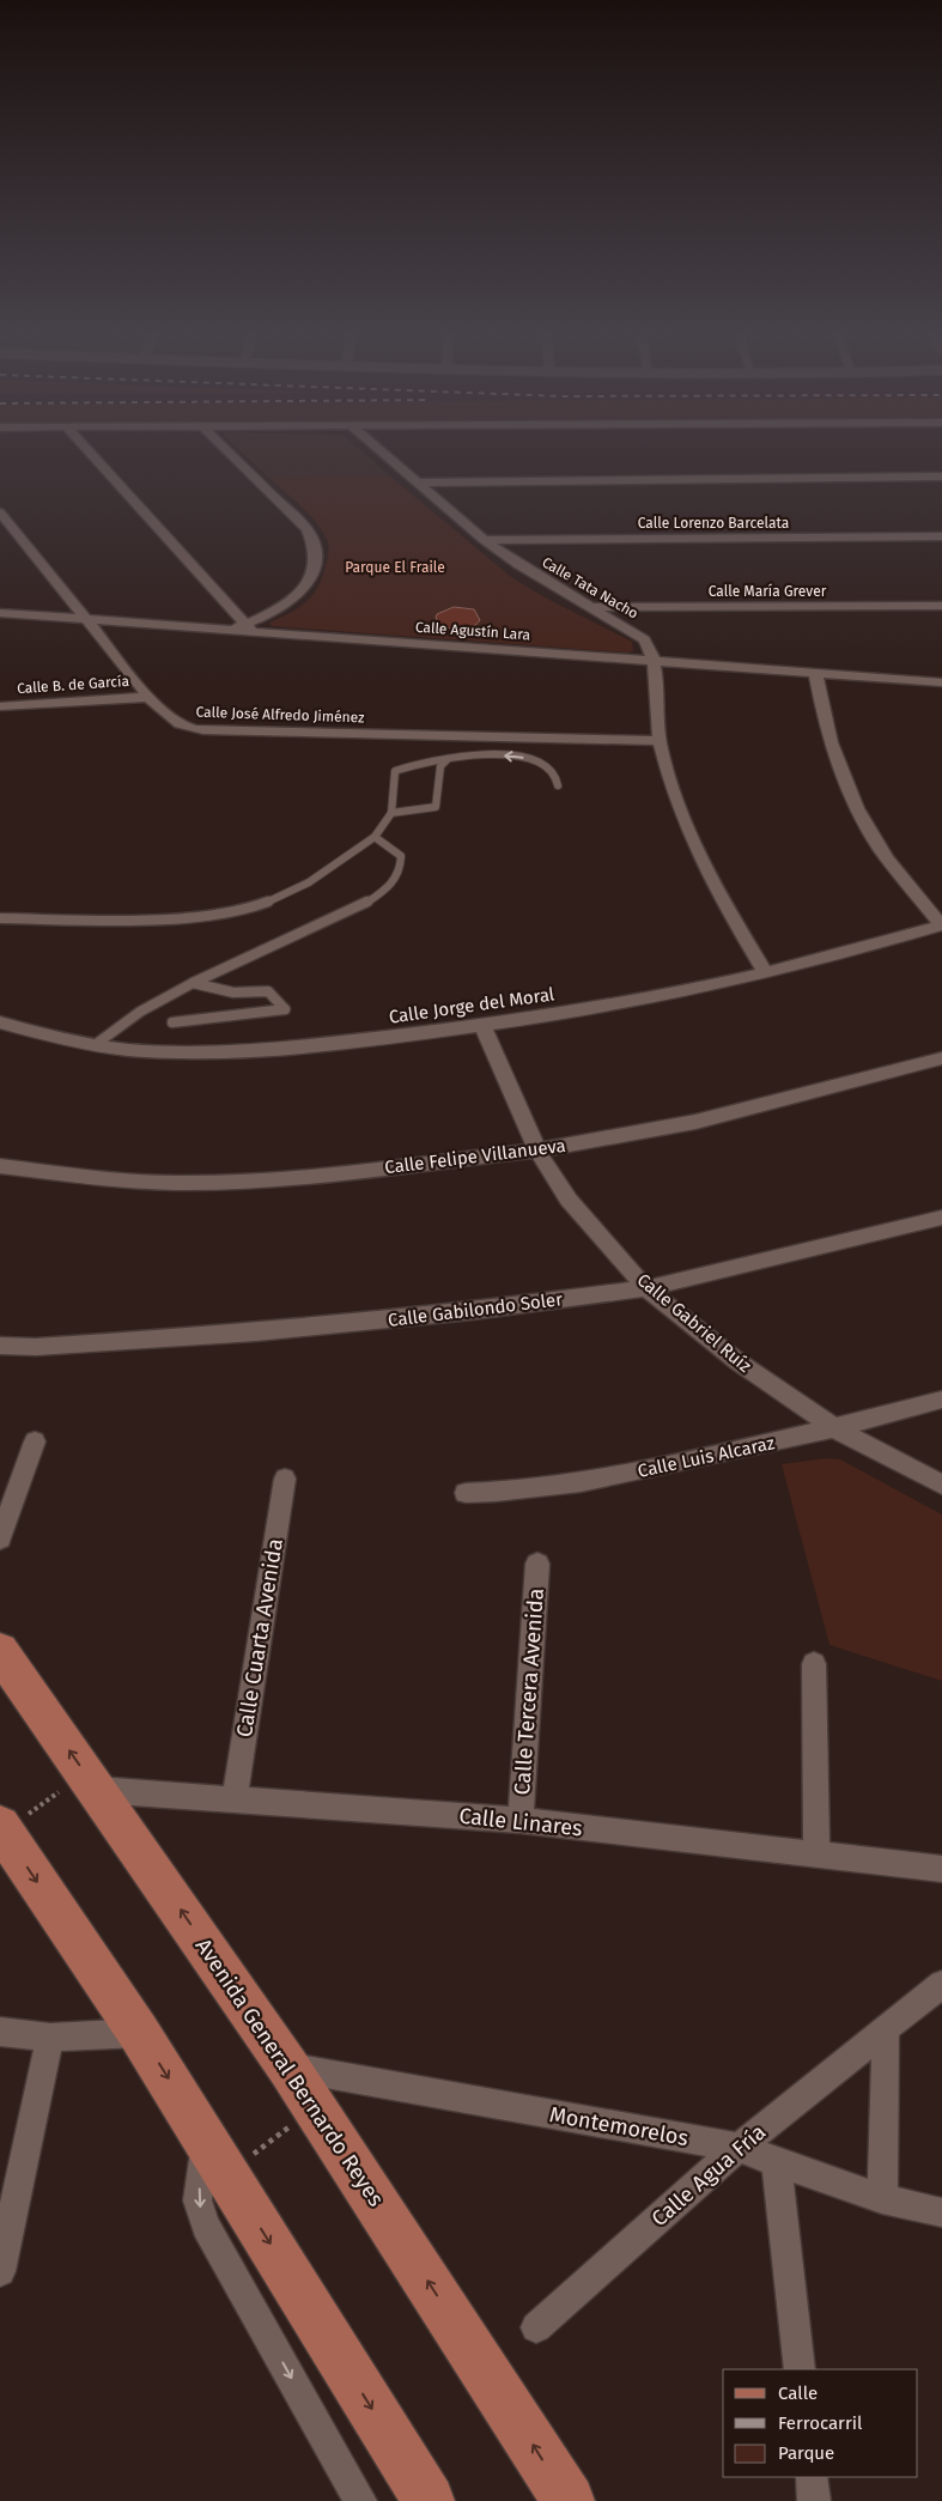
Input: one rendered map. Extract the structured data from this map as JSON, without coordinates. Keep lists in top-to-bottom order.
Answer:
{
  "streets": {
    "main road": ["Avenida General Bernardo Reyes"],
    "street": [
      "Calle Lorenzo Barcelata",
      "Calle Tata Nacho",
      "Calle María Grever",
      "Calle Agustín Lara",
      "Calle B. de García",
      "Calle José Alfredo Jiménez",
      "Calle Jorge del Moral",
      "Calle Felipe Villanueva",
      "Calle Gabilondo Soler",
      "Calle Gabriel Ruíz",
      "Calle Luis Alcaraz",
      "Calle Cuarta Avenida",
      "Calle Tercera Avenida",
      "Calle Linares",
      "Montemorelos",
      "Calle Agua Fría"
    ]
  },
  "crossings": [
    ["Calle Lorenzo Barcelata", "Calle Tata Nacho"],
    ["Calle Tata Nacho", "Calle María Grever"],
    ["Calle Tata Nacho", "Calle Agustín Lara"],
    ["Calle Tata Nacho", "Calle José Alfredo Jiménez"],
    ["Calle Tata Nacho", "Calle Jorge del Moral"],
    ["Calle Agustín Lara", "Calle José Alfredo Jiménez"],
    ["Calle B. de García", "Calle José Alfredo Jiménez"],
    ["Calle Jorge del Moral", "Calle Gabriel Ruíz"],
    ["Calle Felipe Villanueva", "Calle Gabriel Ruíz"],
    ["Calle Gabilondo Soler", "Calle Gabriel Ruíz"],
    ["Calle Gabriel Ruíz", "Calle Luis Alcaraz"],
    ["Calle Cuarta Avenida", "Calle Linares"],
    ["Calle Tercera Avenida", "Calle Linares"],
    ["Calle Linares", "Avenida General Bernardo Reyes"],
    ["Avenida General Bernardo Reyes", "Montemorelos"],
    ["Montemorelos", "Calle Agua Fría"]
  ],
  "parks": ["Parque El Fraile"],
  "legend": ["Calle", "Ferrocarril", "Parque"]
}
